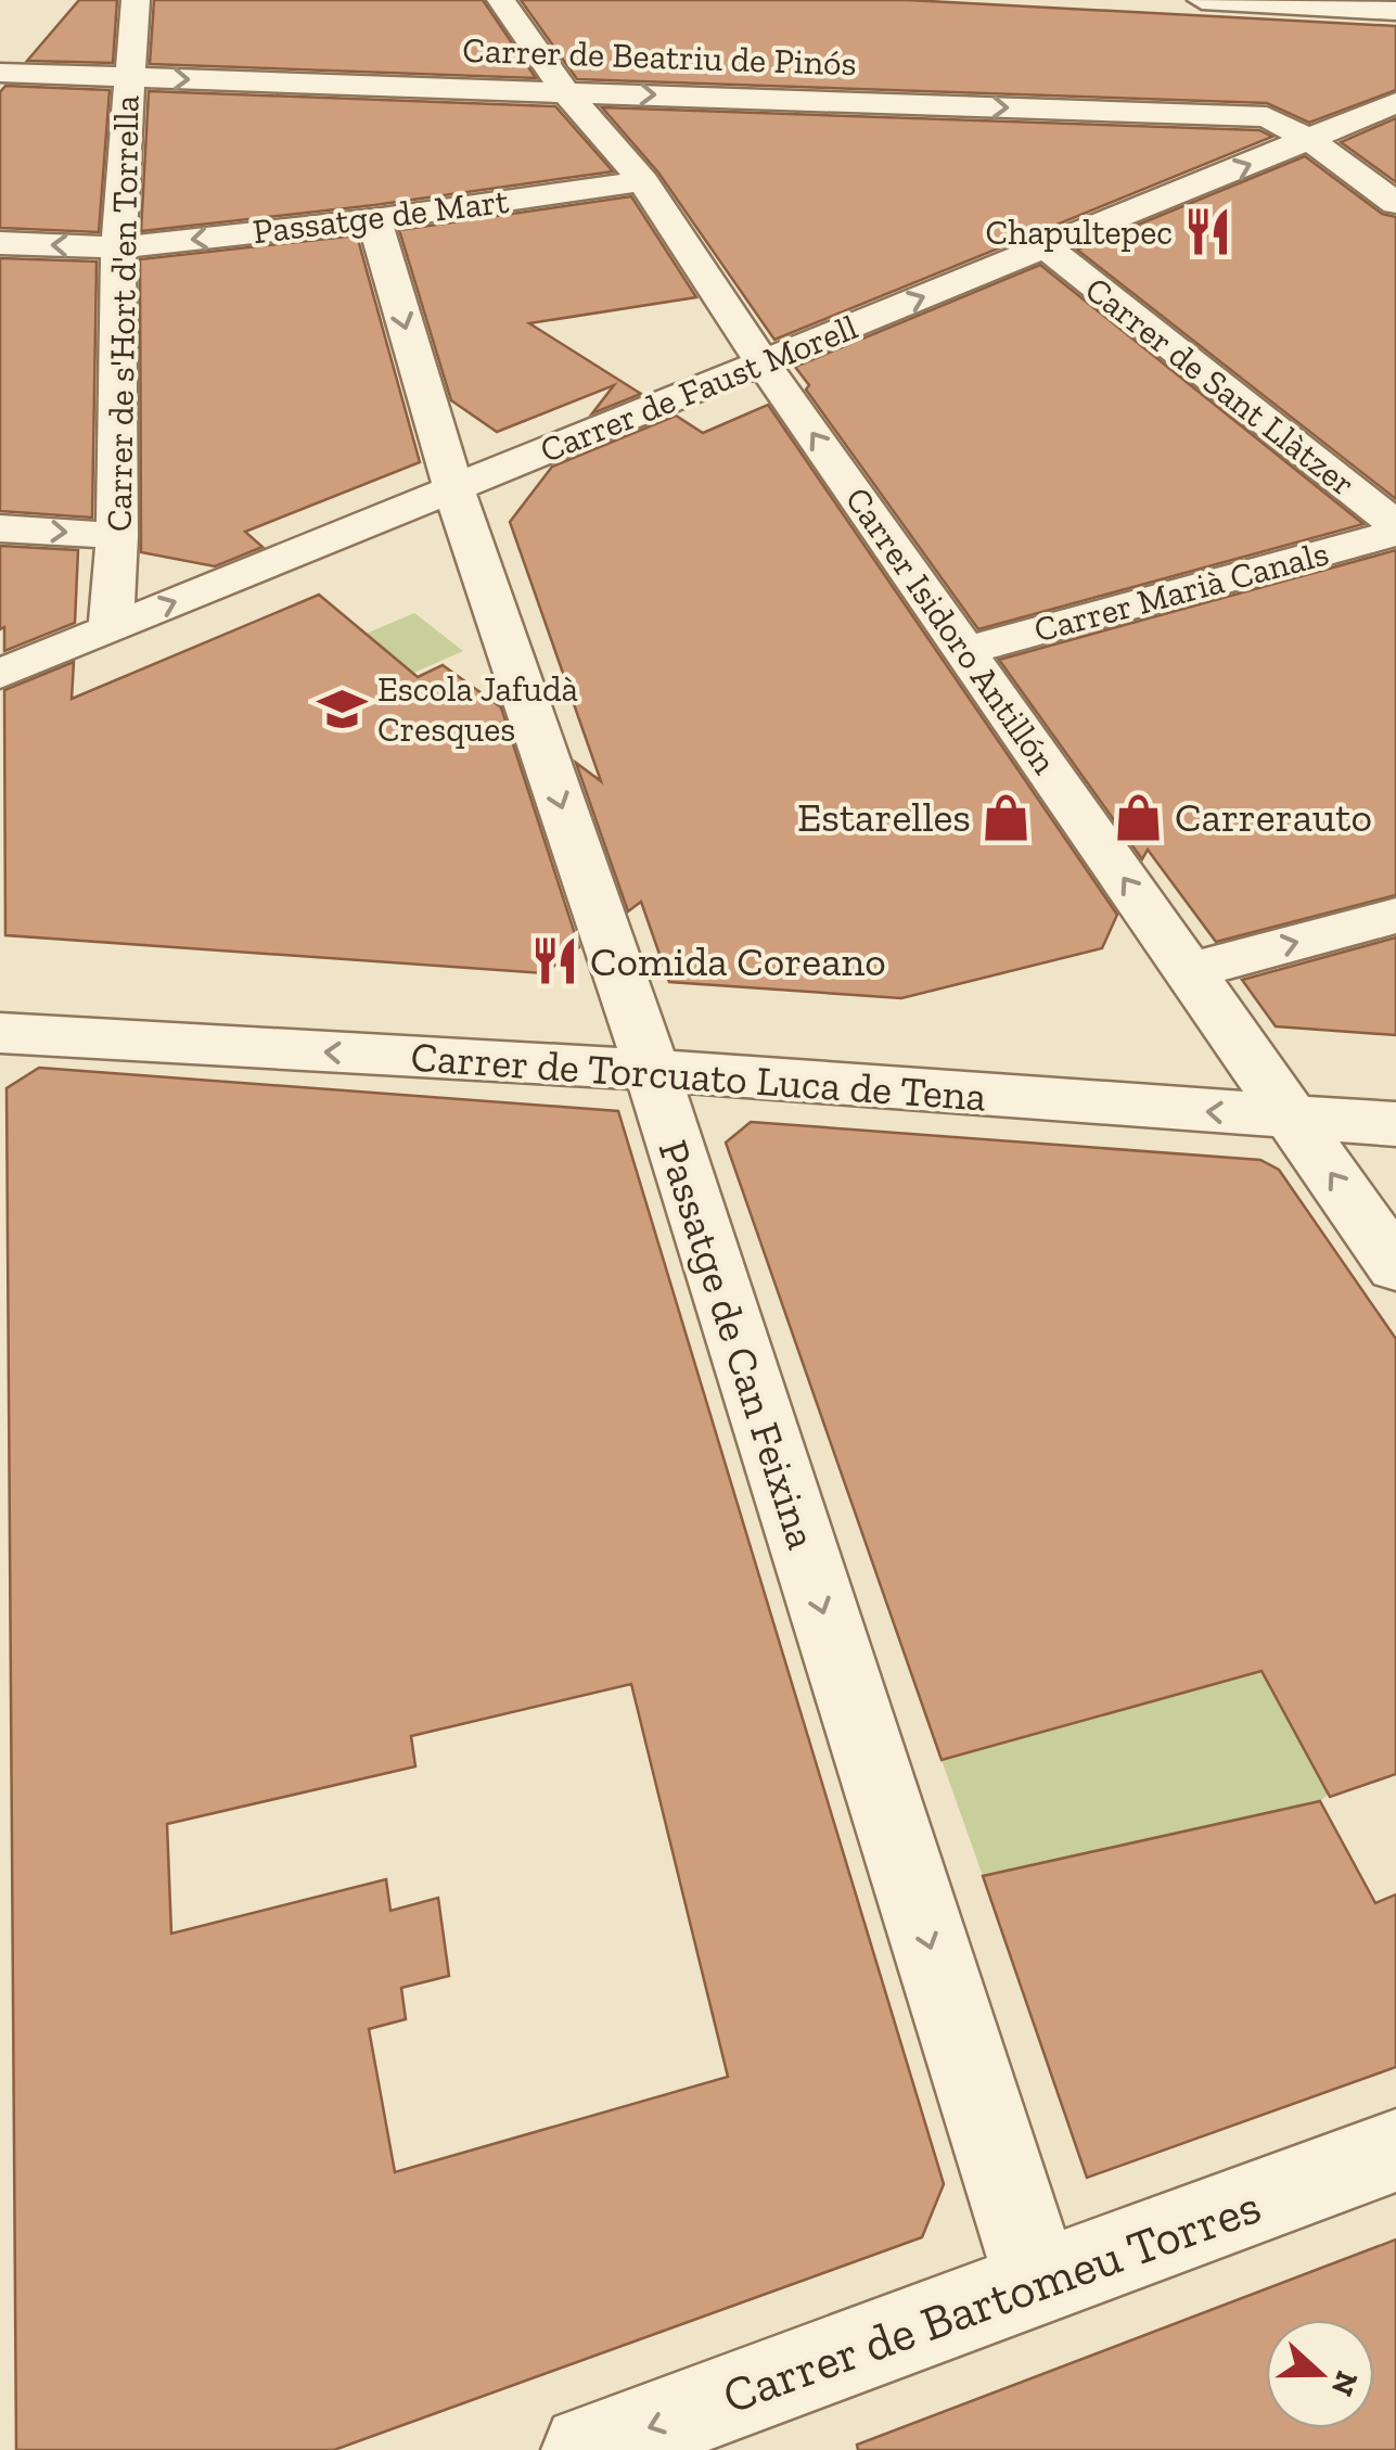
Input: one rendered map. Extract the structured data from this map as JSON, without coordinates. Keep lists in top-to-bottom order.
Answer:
{
  "streets": {
    "street": [
      "Carrer de Beatriu de Pinós",
      "Passatge de Mart",
      "Carrer de s'Hort d'en Torrella",
      "Carrer de Sant Llàtzer",
      "Carrer de Faust Morell",
      "Carrer Marià Canals",
      "Carrer Isidoro Antillón",
      "Carrer de Torcuato Luca de Tena",
      "Passatge de Can Feixina",
      "Carrer de Bartomeu Torres"
    ]
  },
  "crossings": [
    ["Carrer de Beatriu de Pinós", "Carrer de s'Hort d'en Torrella"],
    ["Carrer de Beatriu de Pinós", "Carrer de Faust Morell"],
    ["Carrer de Beatriu de Pinós", "Carrer Isidoro Antillón"],
    ["Passatge de Mart", "Carrer de s'Hort d'en Torrella"],
    ["Passatge de Mart", "Carrer Isidoro Antillón"],
    ["Passatge de Mart", "Passatge de Can Feixina"],
    ["Carrer de s'Hort d'en Torrella", "Carrer de Faust Morell"],
    ["Carrer de Sant Llàtzer", "Carrer de Faust Morell"],
    ["Carrer de Sant Llàtzer", "Carrer Marià Canals"],
    ["Carrer de Faust Morell", "Carrer Isidoro Antillón"],
    ["Carrer de Faust Morell", "Passatge de Can Feixina"],
    ["Carrer Marià Canals", "Carrer Isidoro Antillón"],
    ["Carrer Isidoro Antillón", "Carrer de Torcuato Luca de Tena"],
    ["Carrer de Torcuato Luca de Tena", "Passatge de Can Feixina"],
    ["Passatge de Can Feixina", "Carrer de Bartomeu Torres"]
  ],
  "one_way": [
    "Carrer de Beatriu de Pinós",
    "Passatge de Mart",
    "Carrer de Faust Morell",
    "Carrer Isidoro Antillón",
    "Carrer de Torcuato Luca de Tena",
    "Passatge de Can Feixina",
    "Carrer de Bartomeu Torres"
  ],
  "places": {
    "restaurant": ["Chapultepec", "Comida Coreano"],
    "school or university": ["Escola Jafudà Cresques"],
    "shop": ["Estarelles", "Carrerauto"]
  },
  "north": "right"
}
